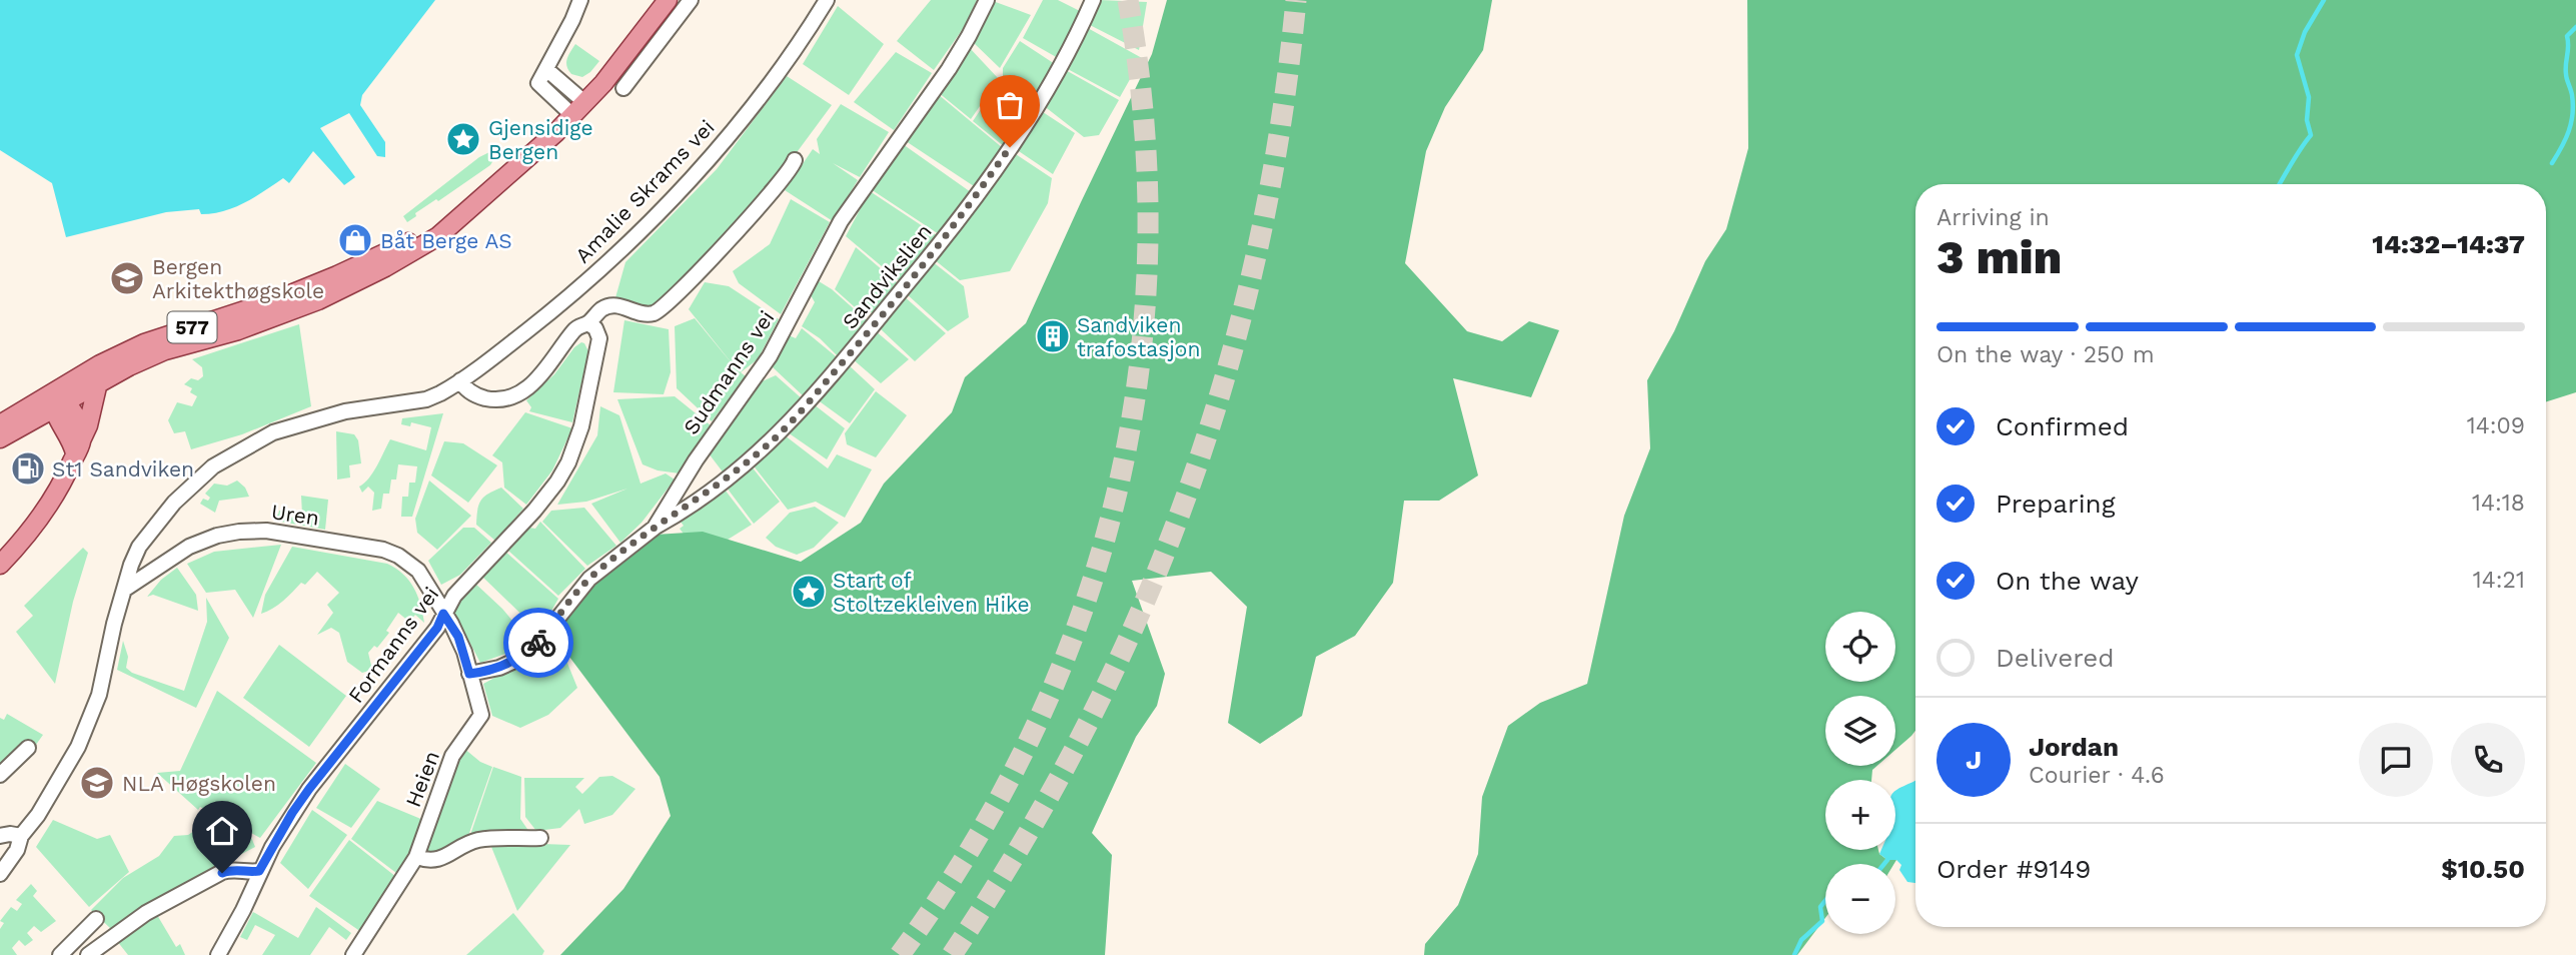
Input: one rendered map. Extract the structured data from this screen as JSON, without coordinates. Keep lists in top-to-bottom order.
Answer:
{
  "streets": {
    "main road": ["577"],
    "street": [
      "Amalie Skrams vei",
      "Sandvikslien",
      "Sudmanns vei",
      "Uren",
      "Formanns vei",
      "Heien"
    ]
  },
  "crossings": [
    ["Amalie Skrams vei", "Uren"],
    ["Sandvikslien", "Sudmanns vei"],
    ["Sudmanns vei", "Heien"],
    ["Uren", "Formanns vei"],
    ["Uren", "Heien"],
    ["Formanns vei", "Heien"]
  ],
  "places": {
    "place": ["Gjensidige Bergen", "Start of Stoltzekleiven Hike"],
    "shop": ["Båt Berge AS"],
    "school or university": ["Bergen Arkitekthøgskole", "NLA Høgskolen"],
    "building": ["Sandviken trafostasjon"],
    "fuel station": ["St1 Sandviken"]
  },
  "page": {
    "heading": ["3 min", "Arriving in", "14:32–14:37"],
    "panel": [
      "Jordan",
      "Courier · 4.6",
      "Order #9149",
      "$10.50"
    ],
    "bar": "On the way · 250 m",
    "list": [
      ["Confirmed", "14:09"],
      ["Preparing", "14:18"],
      ["On the way", "14:21"],
      "Delivered"
    ],
    "map_buttons": ["+", "−"],
    "round": "J"
  }
}
